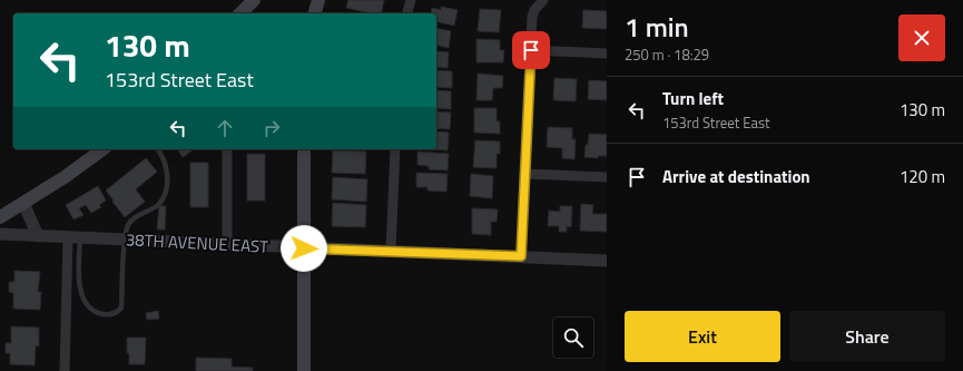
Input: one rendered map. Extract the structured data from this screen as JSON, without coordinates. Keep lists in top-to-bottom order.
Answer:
{
  "streets": {
    "street": ["38TH AVENUE EAST"]
  },
  "page": {
    "heading": ["1 min", "250 m · 18:29"],
    "turn": ["130 m", "153rd Street East"],
    "list": [
      {
        "name": "Turn left",
        "note": "153rd Street East",
        "value": "130 m"
      },
      {
        "name": "Arrive at destination",
        "value": "120 m"
      }
    ],
    "buttons": ["Exit", "Share"]
  }
}
